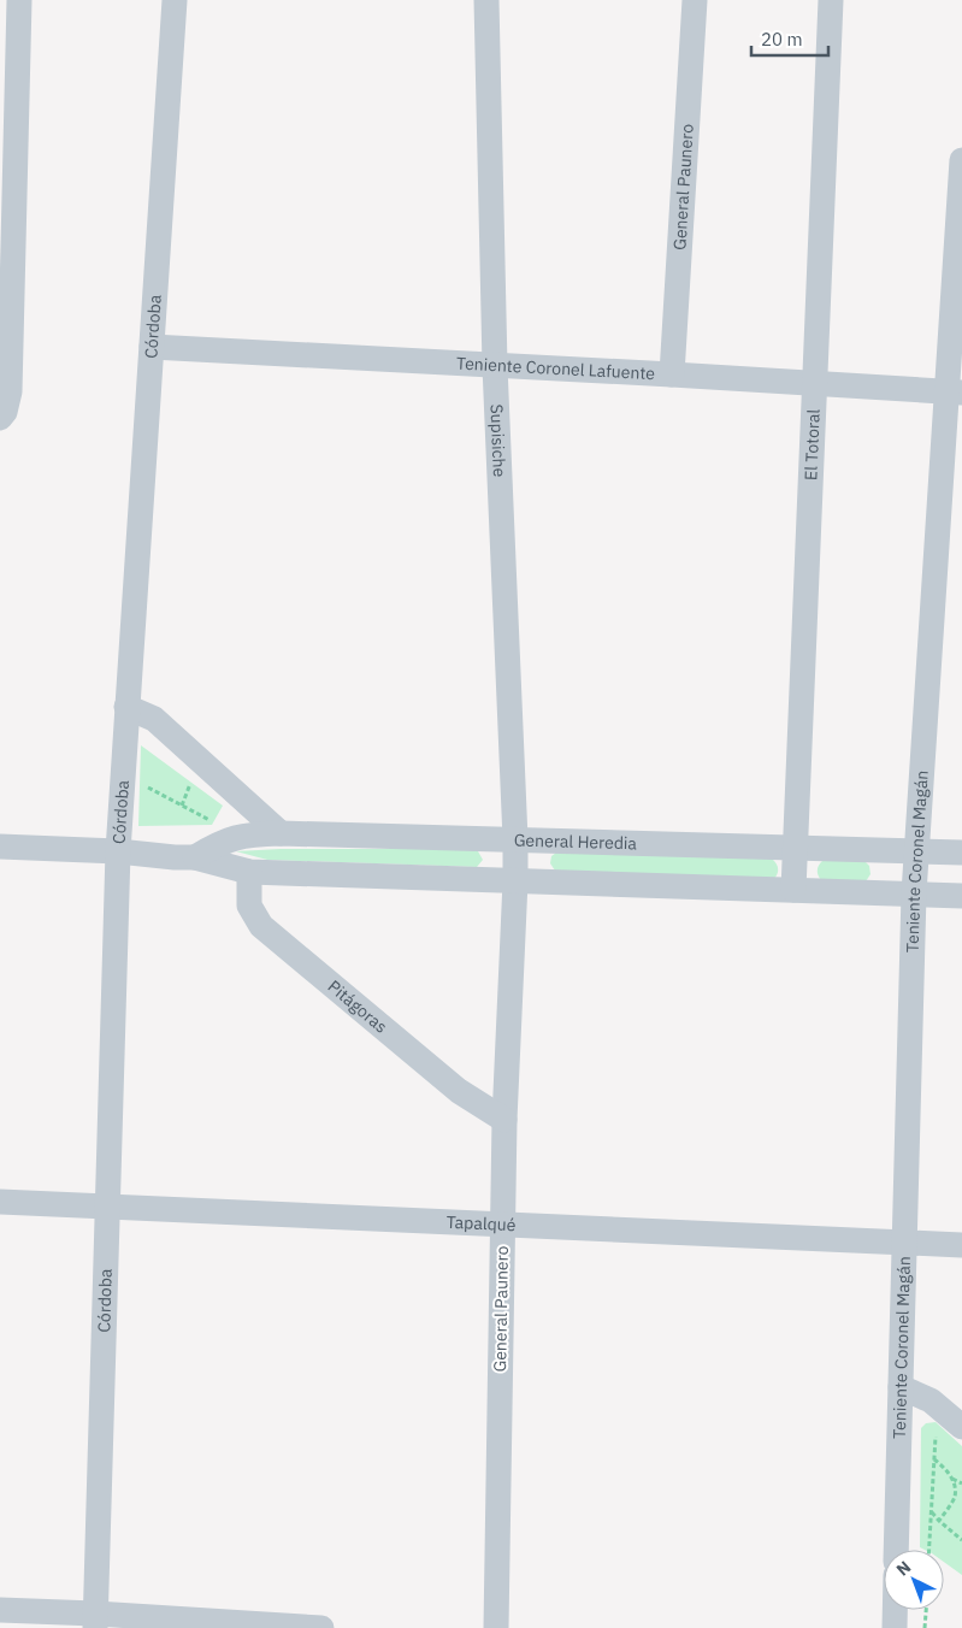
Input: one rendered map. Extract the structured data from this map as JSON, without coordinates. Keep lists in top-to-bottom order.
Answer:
{
  "streets": {
    "street": [
      "General Paunero",
      "Córdoba",
      "Teniente Coronel Lafuente",
      "Supisiche",
      "El Totoral",
      "General Heredia",
      "Teniente Coronel Magán",
      "Pitágoras",
      "Tapalqué"
    ]
  },
  "crossings": [
    ["General Paunero", "Teniente Coronel Lafuente"],
    ["General Paunero", "Supisiche"],
    ["General Paunero", "Pitágoras"],
    ["General Paunero", "Tapalqué"],
    ["Córdoba", "Teniente Coronel Lafuente"],
    ["Córdoba", "Tapalqué"],
    ["Teniente Coronel Lafuente", "Supisiche"],
    ["Teniente Coronel Lafuente", "El Totoral"],
    ["Teniente Coronel Lafuente", "Teniente Coronel Magán"],
    ["Supisiche", "General Heredia"],
    ["El Totoral", "General Heredia"],
    ["General Heredia", "Teniente Coronel Magán"],
    ["Teniente Coronel Magán", "Tapalqué"]
  ],
  "scale_bar": "20 m",
  "north": "top left"
}
